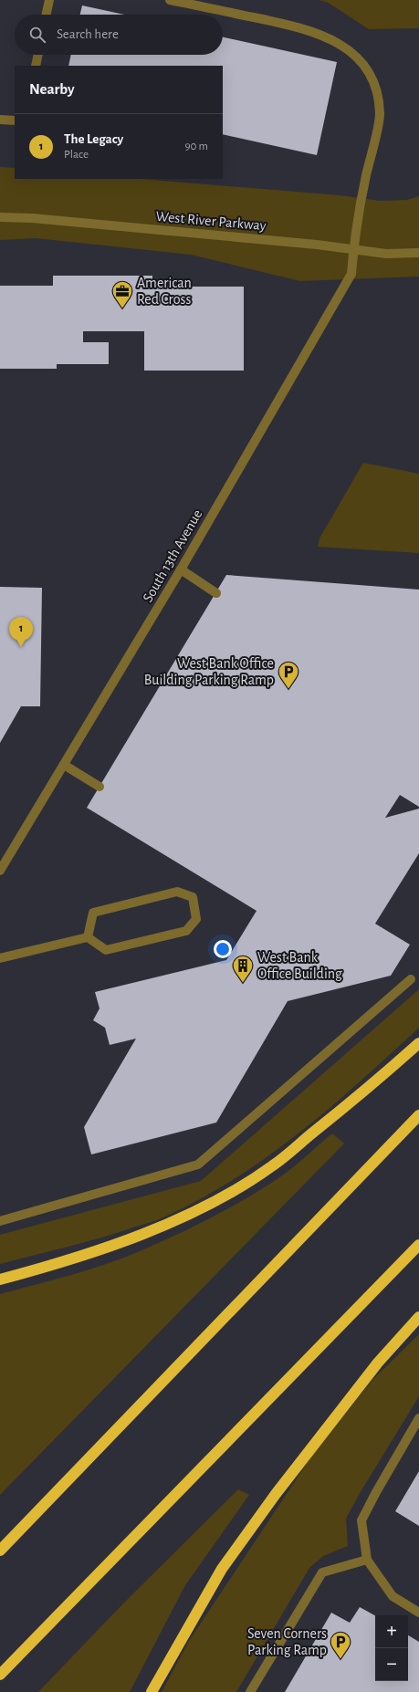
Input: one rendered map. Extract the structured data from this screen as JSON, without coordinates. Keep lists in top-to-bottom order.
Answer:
{
  "streets": {
    "street": ["West River Parkway", "South 13th Avenue"]
  },
  "crossings": [
    ["West River Parkway", "South 13th Avenue"]
  ],
  "places": {
    "office": ["American Red Cross"],
    "parking": ["West Bank Office Building Parking Ramp", "Seven Corners Parking Ramp"],
    "building": ["West Bank Office Building"]
  },
  "page": {
    "search": "Search here",
    "heading": "Nearby",
    "list": [
      {
        "mark": "1",
        "name": "The Legacy",
        "note": "Place",
        "value": "90 m"
      }
    ],
    "pins": "1",
    "map_buttons": ["+", "−"]
  }
}
